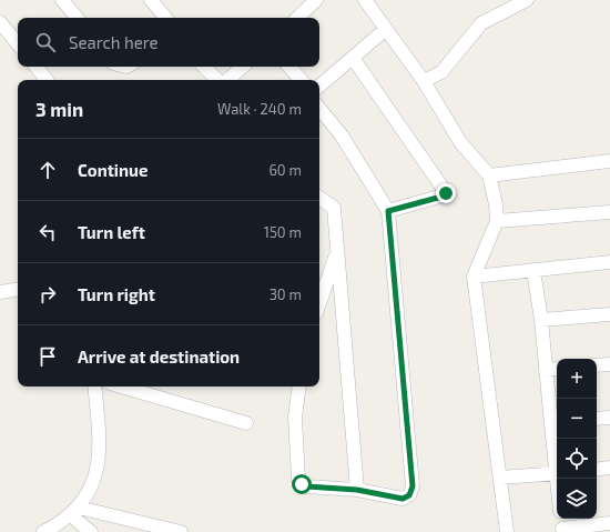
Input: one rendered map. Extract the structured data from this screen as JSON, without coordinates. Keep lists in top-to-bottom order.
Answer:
{
  "page": {
    "search": "Search here",
    "heading": ["3 min", "Walk · 240 m"],
    "list": [
      ["Continue", "60 m"],
      ["Turn left", "150 m"],
      ["Turn right", "30 m"],
      "Arrive at destination"
    ],
    "map_buttons": ["+", "−"]
  }
}
